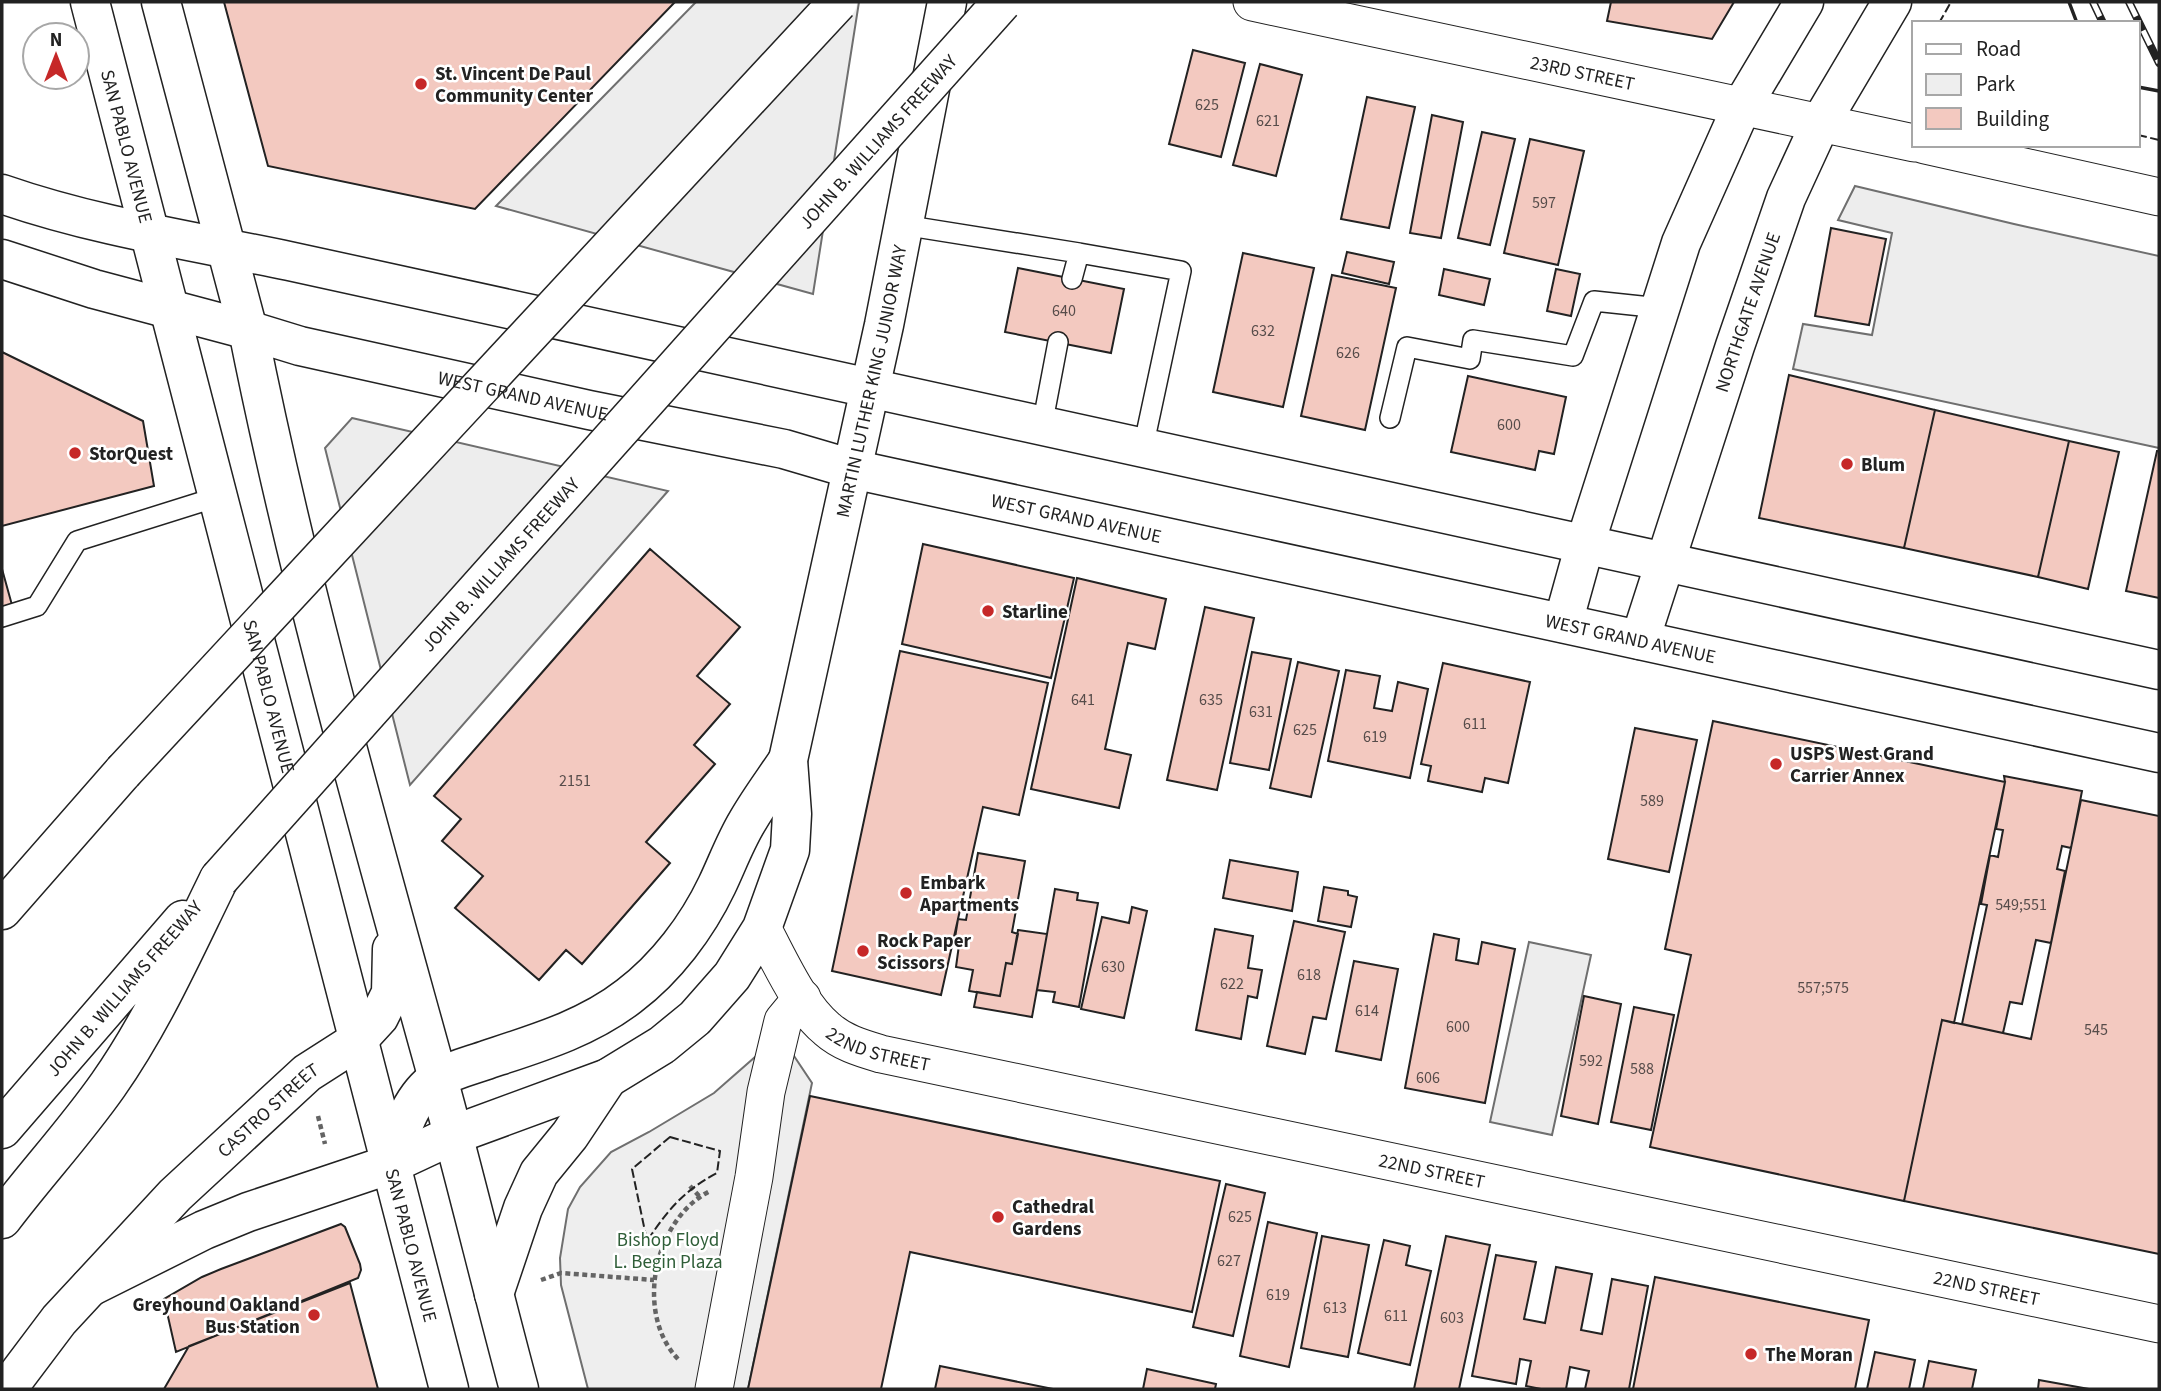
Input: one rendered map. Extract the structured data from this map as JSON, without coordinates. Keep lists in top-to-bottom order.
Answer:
{
  "streets": {
    "main road": [
      "JOHN B. WILLIAMS FREEWAY",
      "SAN PABLO AVENUE",
      "NORTHGATE AVENUE",
      "MARTIN LUTHER KING JUNIOR WAY",
      "WEST GRAND AVENUE",
      "CASTRO STREET"
    ],
    "street": ["23RD STREET", "22ND STREET"]
  },
  "crossings": [
    ["23RD STREET", "NORTHGATE AVENUE"],
    ["SAN PABLO AVENUE", "WEST GRAND AVENUE"],
    ["SAN PABLO AVENUE", "CASTRO STREET"],
    ["NORTHGATE AVENUE", "WEST GRAND AVENUE"],
    ["MARTIN LUTHER KING JUNIOR WAY", "WEST GRAND AVENUE"],
    ["MARTIN LUTHER KING JUNIOR WAY", "22ND STREET"],
    ["MARTIN LUTHER KING JUNIOR WAY", "CASTRO STREET"],
    ["22ND STREET", "CASTRO STREET"]
  ],
  "parks": ["Bishop Floyd L. Begin Plaza"],
  "places": [
    "St. Vincent De Paul Community Center",
    "StorQuest",
    "Blum",
    "Starline",
    "USPS West Grand Carrier Annex",
    "Embark Apartments",
    "Rock Paper Scissors",
    "Cathedral Gardens",
    "Greyhound Oakland Bus Station",
    "The Moran"
  ],
  "house_numbers": [
    "625",
    "621",
    "597",
    "640",
    "632",
    "626",
    "600",
    "641",
    "635",
    "631",
    "611",
    "625",
    "619",
    "2151",
    "589",
    "549;551",
    "630",
    "618",
    "622",
    "557;575",
    "614",
    "600",
    "545",
    "592",
    "588",
    "606",
    "625",
    "627",
    "619",
    "613",
    "611",
    "603"
  ],
  "legend": ["Road", "Park", "Building"],
  "north": "top"
}
